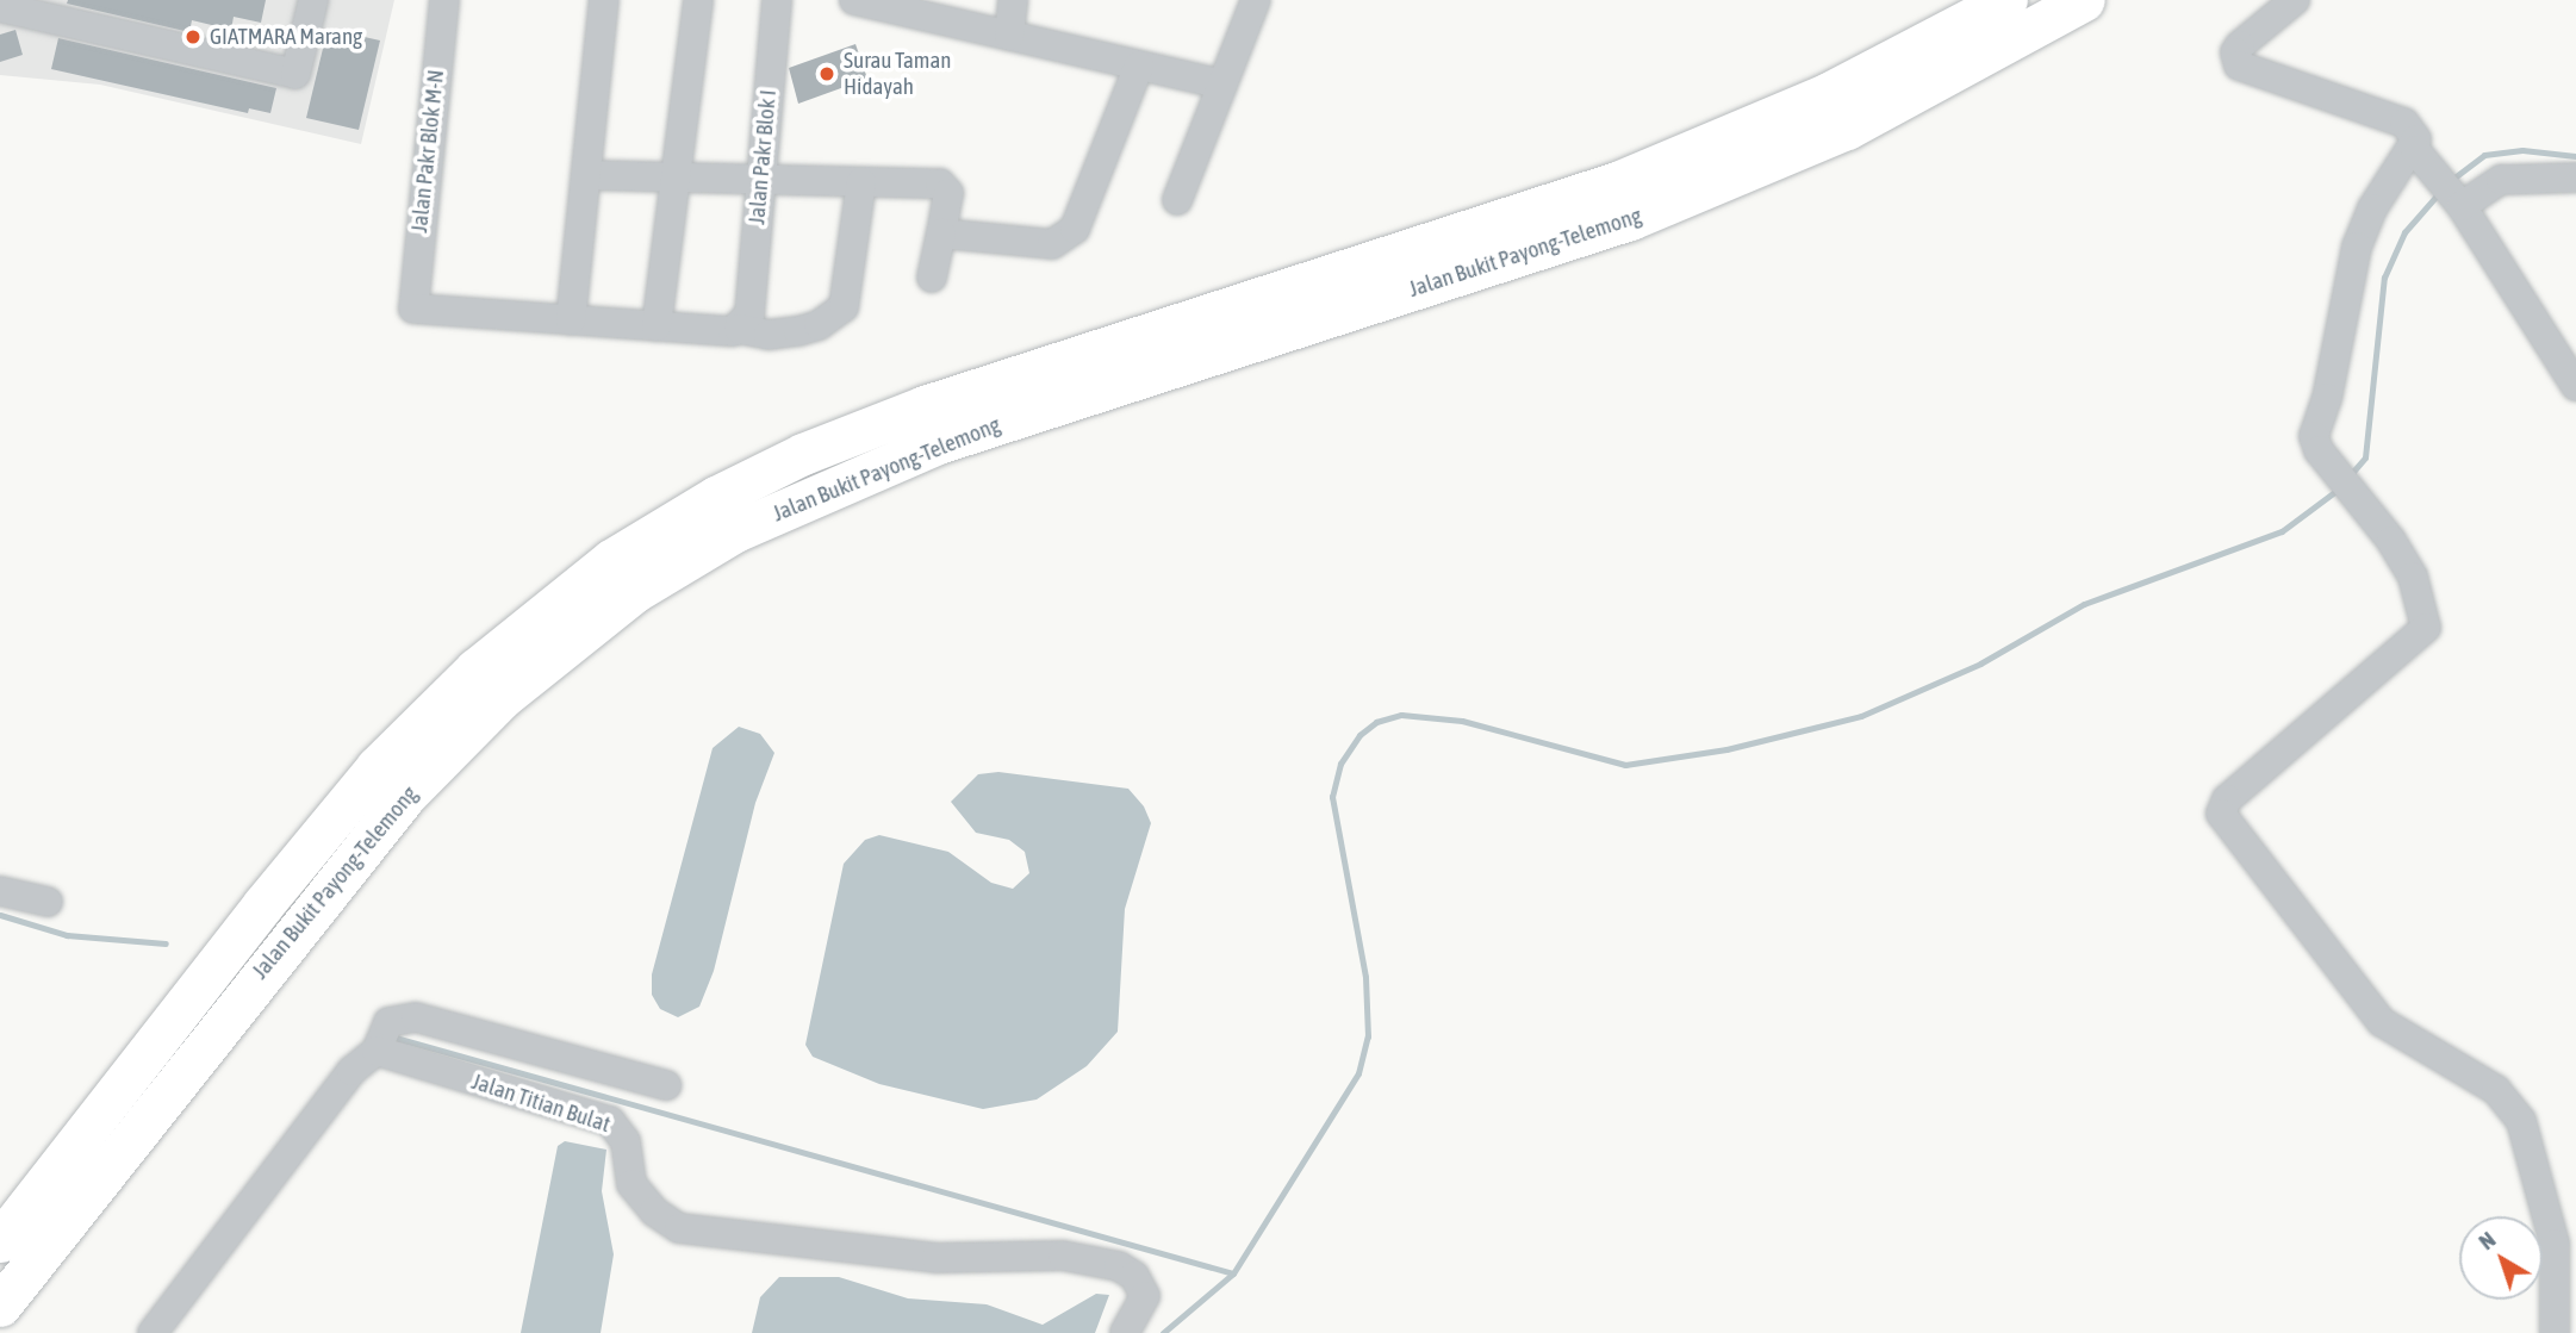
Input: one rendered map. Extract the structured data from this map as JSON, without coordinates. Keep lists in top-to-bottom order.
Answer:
{
  "streets": {
    "highway": ["Jalan Bukit Payong-Telemong"],
    "street": ["Jalan Pakr Blok M-N", "Jalan Pakr Blok I", "Jalan Titian Bulat"]
  },
  "places": ["GIATMARA Marang", "Surau Taman Hidayah"],
  "north": "top left"
}
